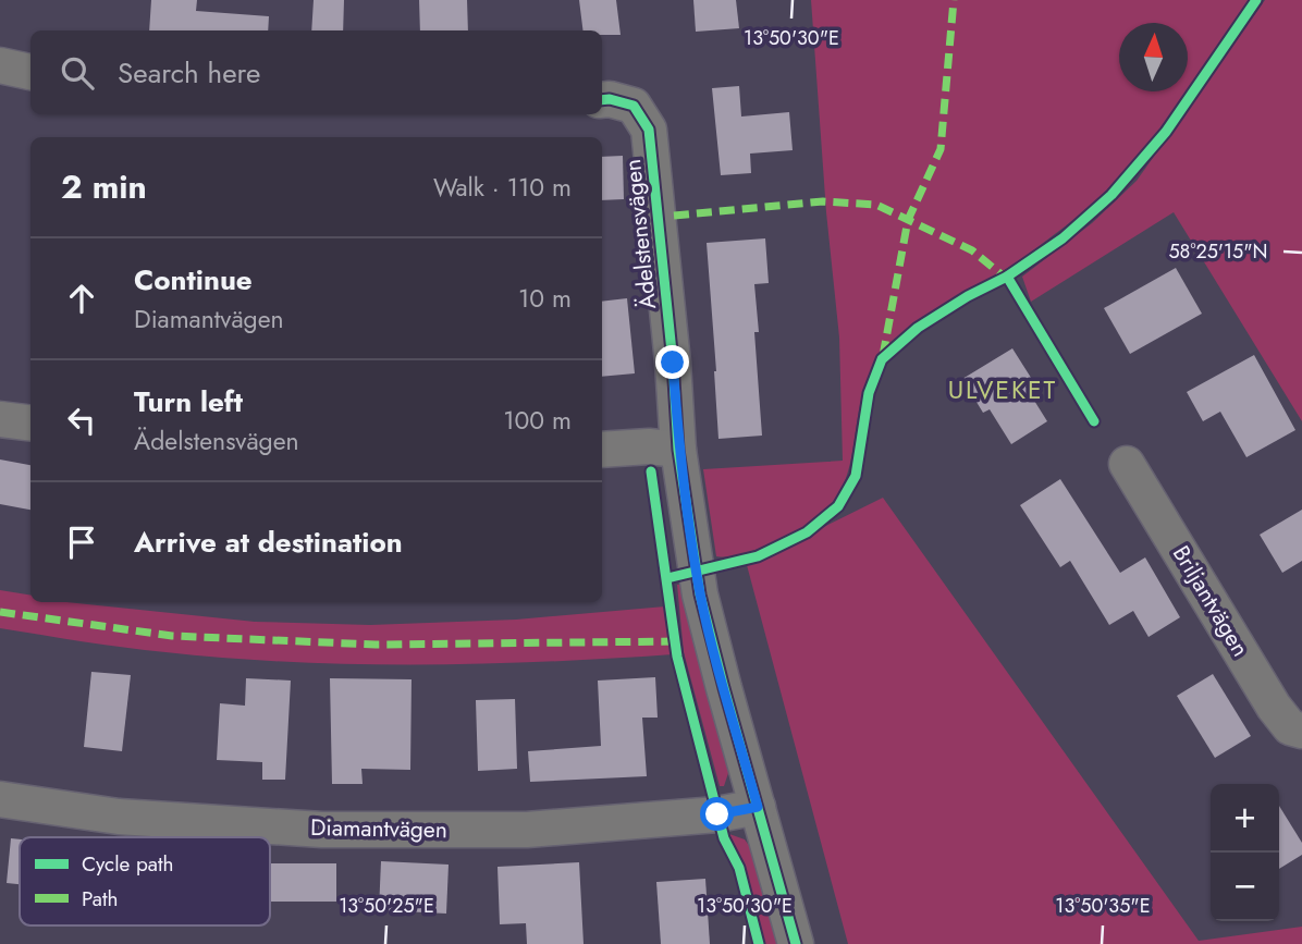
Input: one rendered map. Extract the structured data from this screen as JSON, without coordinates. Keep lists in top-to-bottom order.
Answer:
{
  "streets": {
    "street": ["Ädelstensvägen", "Briljantvägen", "Diamantvägen"]
  },
  "crossings": [
    ["Ädelstensvägen", "Diamantvägen"]
  ],
  "districts": ["ULVEKET"],
  "legend": ["Cycle path", "Path"],
  "north": "top",
  "page": {
    "search": "Search here",
    "heading": ["2 min", "Walk · 110 m"],
    "list": [
      ["Continue", "Diamantvägen", "10 m"],
      ["Turn left", "Ädelstensvägen", "100 m"],
      "Arrive at destination"
    ],
    "map_buttons": ["+", "−"]
  },
  "coordinates": [
    "13°50'30\"E",
    "58°25'15\"N",
    "13°50'25\"E",
    "13°50'35\"E"
  ]
}
